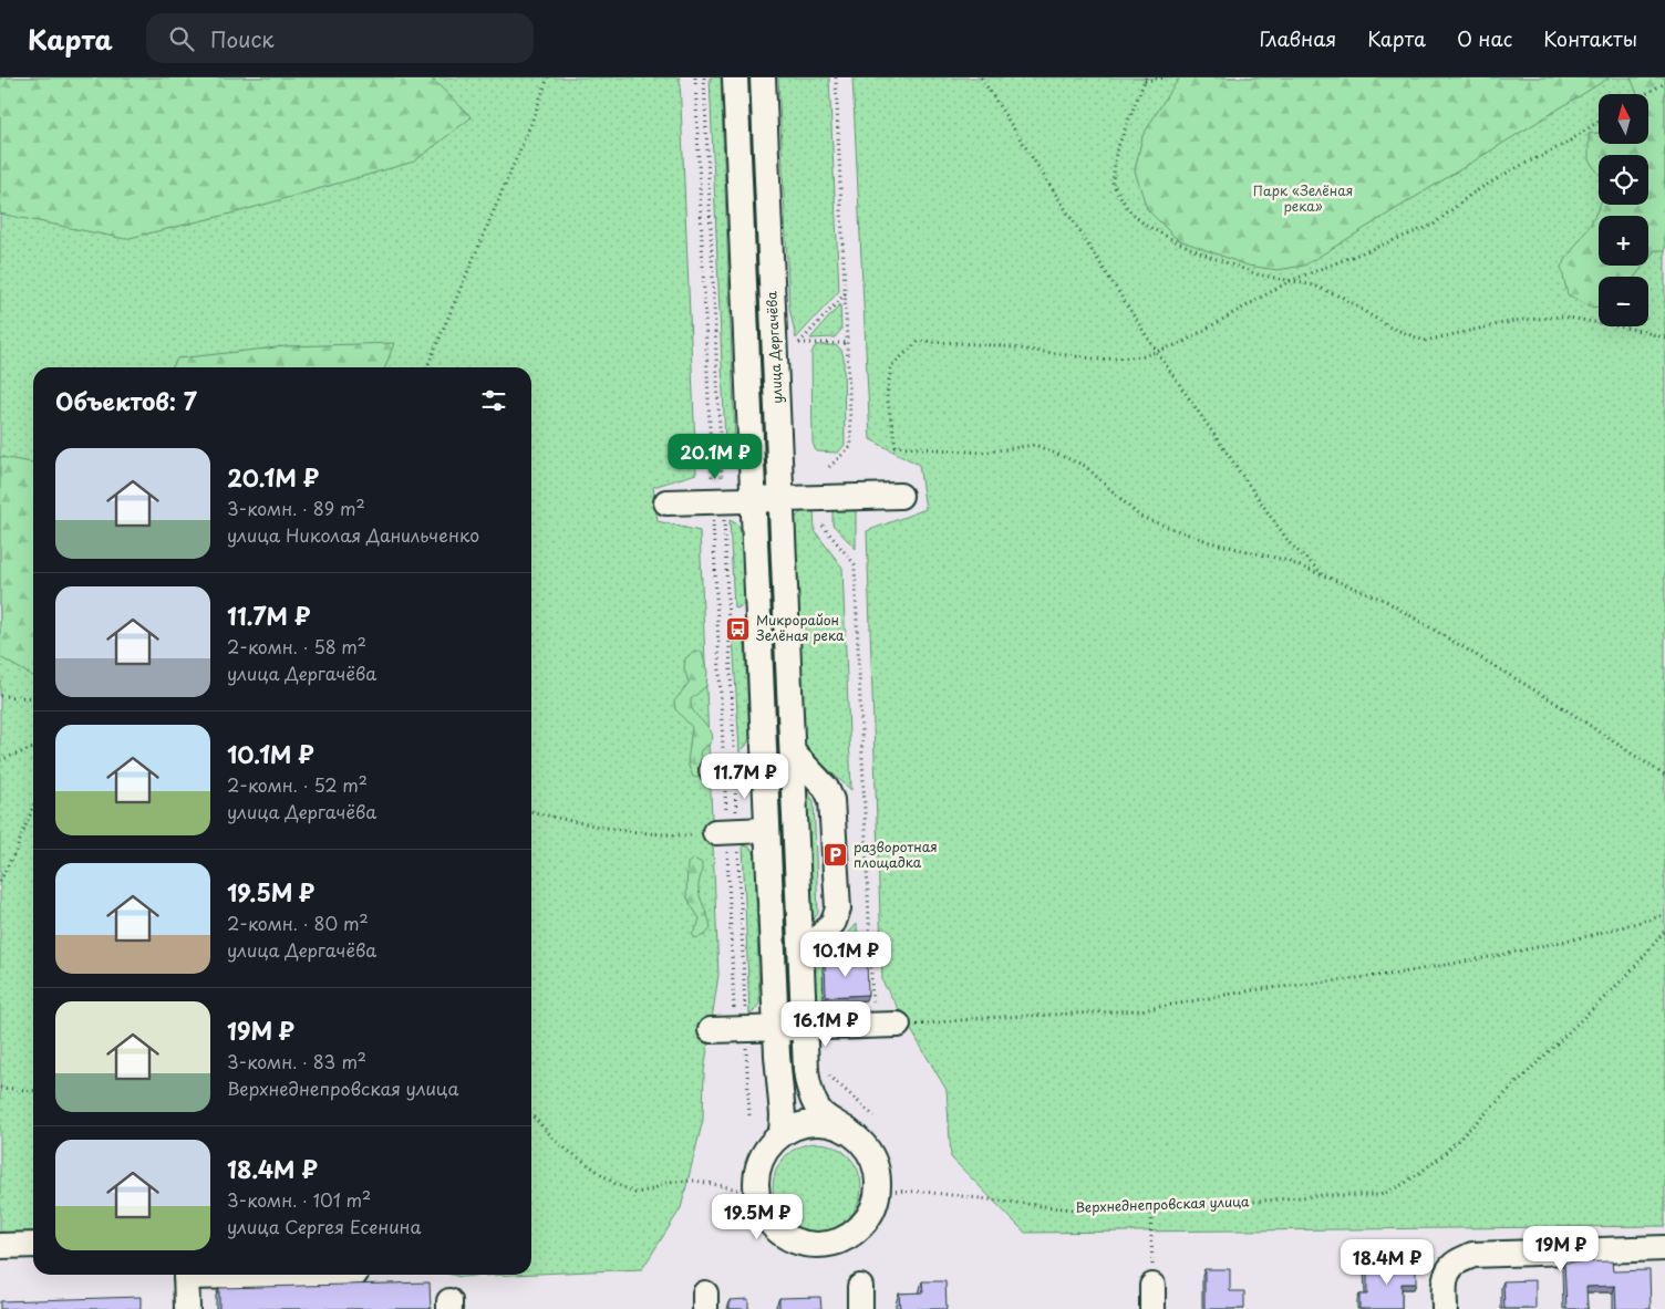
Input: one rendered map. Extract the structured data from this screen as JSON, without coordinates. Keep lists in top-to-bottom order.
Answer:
{
  "streets": {
    "street": ["улица Дергачёва"],
    "path": ["Верхнеднепровская улица"]
  },
  "crossings": [
    ["улица Дергачёва", "Верхнеднепровская улица"]
  ],
  "parks": ["Парк «Зелёная река»"],
  "places": {
    "bus stop": ["Микрорайон Зелёная река"],
    "parking": ["разворотная площадка"]
  },
  "north": "top",
  "page": {
    "header": "Карта",
    "search": "Поиск",
    "nav": [
      "Главная",
      "Карта",
      "О нас",
      "Контакты"
    ],
    "map_buttons": ["+", "−"],
    "heading": "Объектов: 7",
    "price": [
      "20.1M ₽",
      "11.7M ₽",
      "10.1M ₽",
      "16.1M ₽",
      "19.5M ₽",
      "19M ₽",
      "18.4M ₽"
    ],
    "list": [
      {
        "name": "20.1M ₽",
        "note": "3-комн. · 89 m² · улица Николая Данильченко"
      },
      {
        "name": "11.7M ₽",
        "note": "2-комн. · 58 m² · улица Дергачёва"
      },
      {
        "name": "10.1M ₽",
        "note": "2-комн. · 52 m² · улица Дергачёва"
      },
      {
        "name": "19.5M ₽",
        "note": "2-комн. · 80 m² · улица Дергачёва"
      },
      {
        "name": "19M ₽",
        "note": "3-комн. · 83 m² · Верхнеднепровская улица"
      },
      {
        "name": "18.4M ₽",
        "note": "3-комн. · 101 m² · улица Сергея Есенина"
      }
    ]
  }
}
